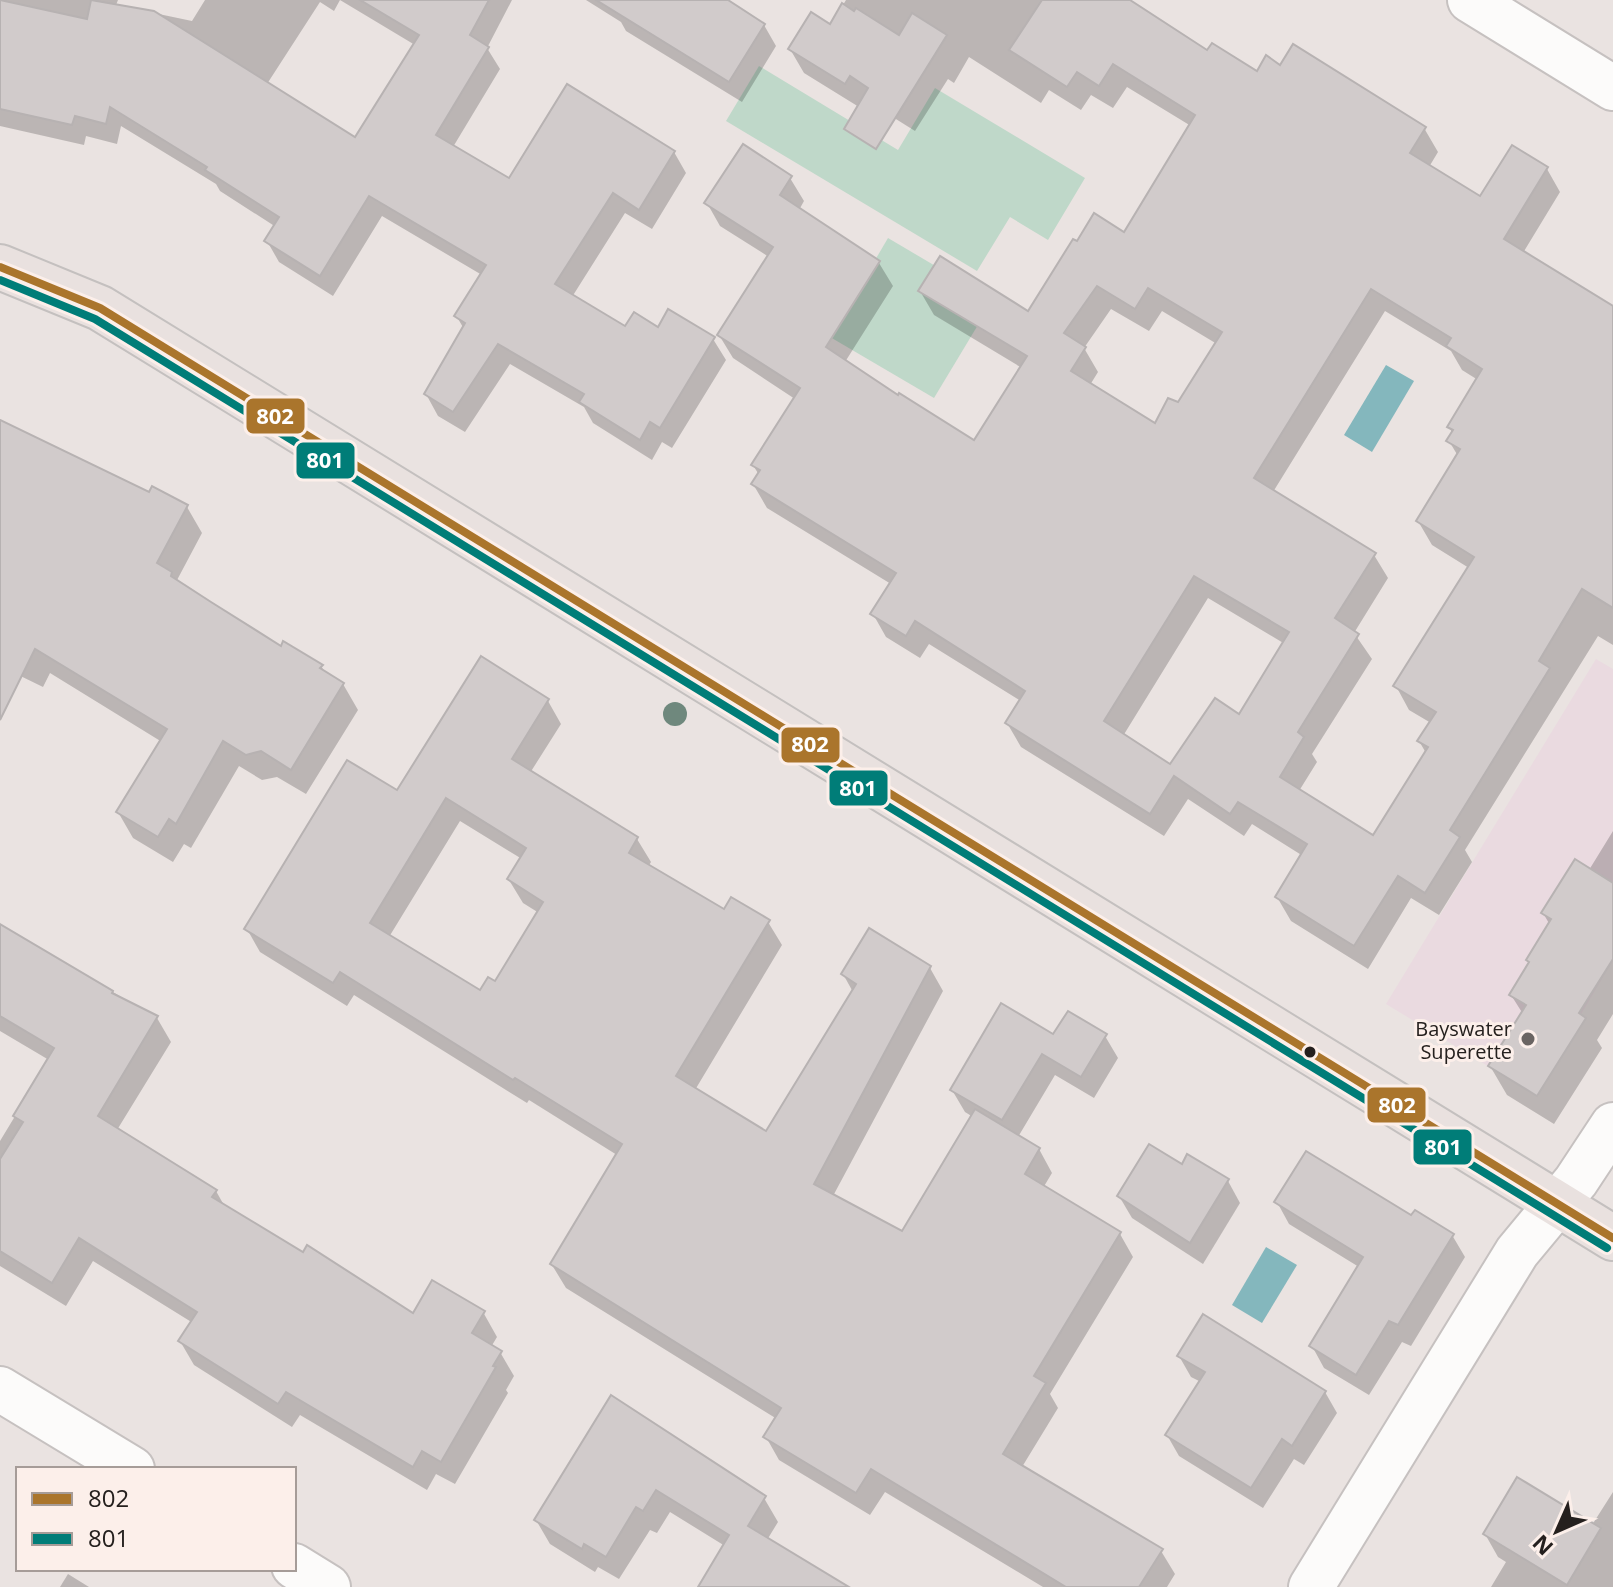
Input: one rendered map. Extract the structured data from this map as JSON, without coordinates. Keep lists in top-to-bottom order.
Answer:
{
  "places": ["Bayswater Superette"],
  "lines": ["transit line 802", "transit line 801"],
  "legend": ["802", "801"],
  "north": "bottom left"
}
